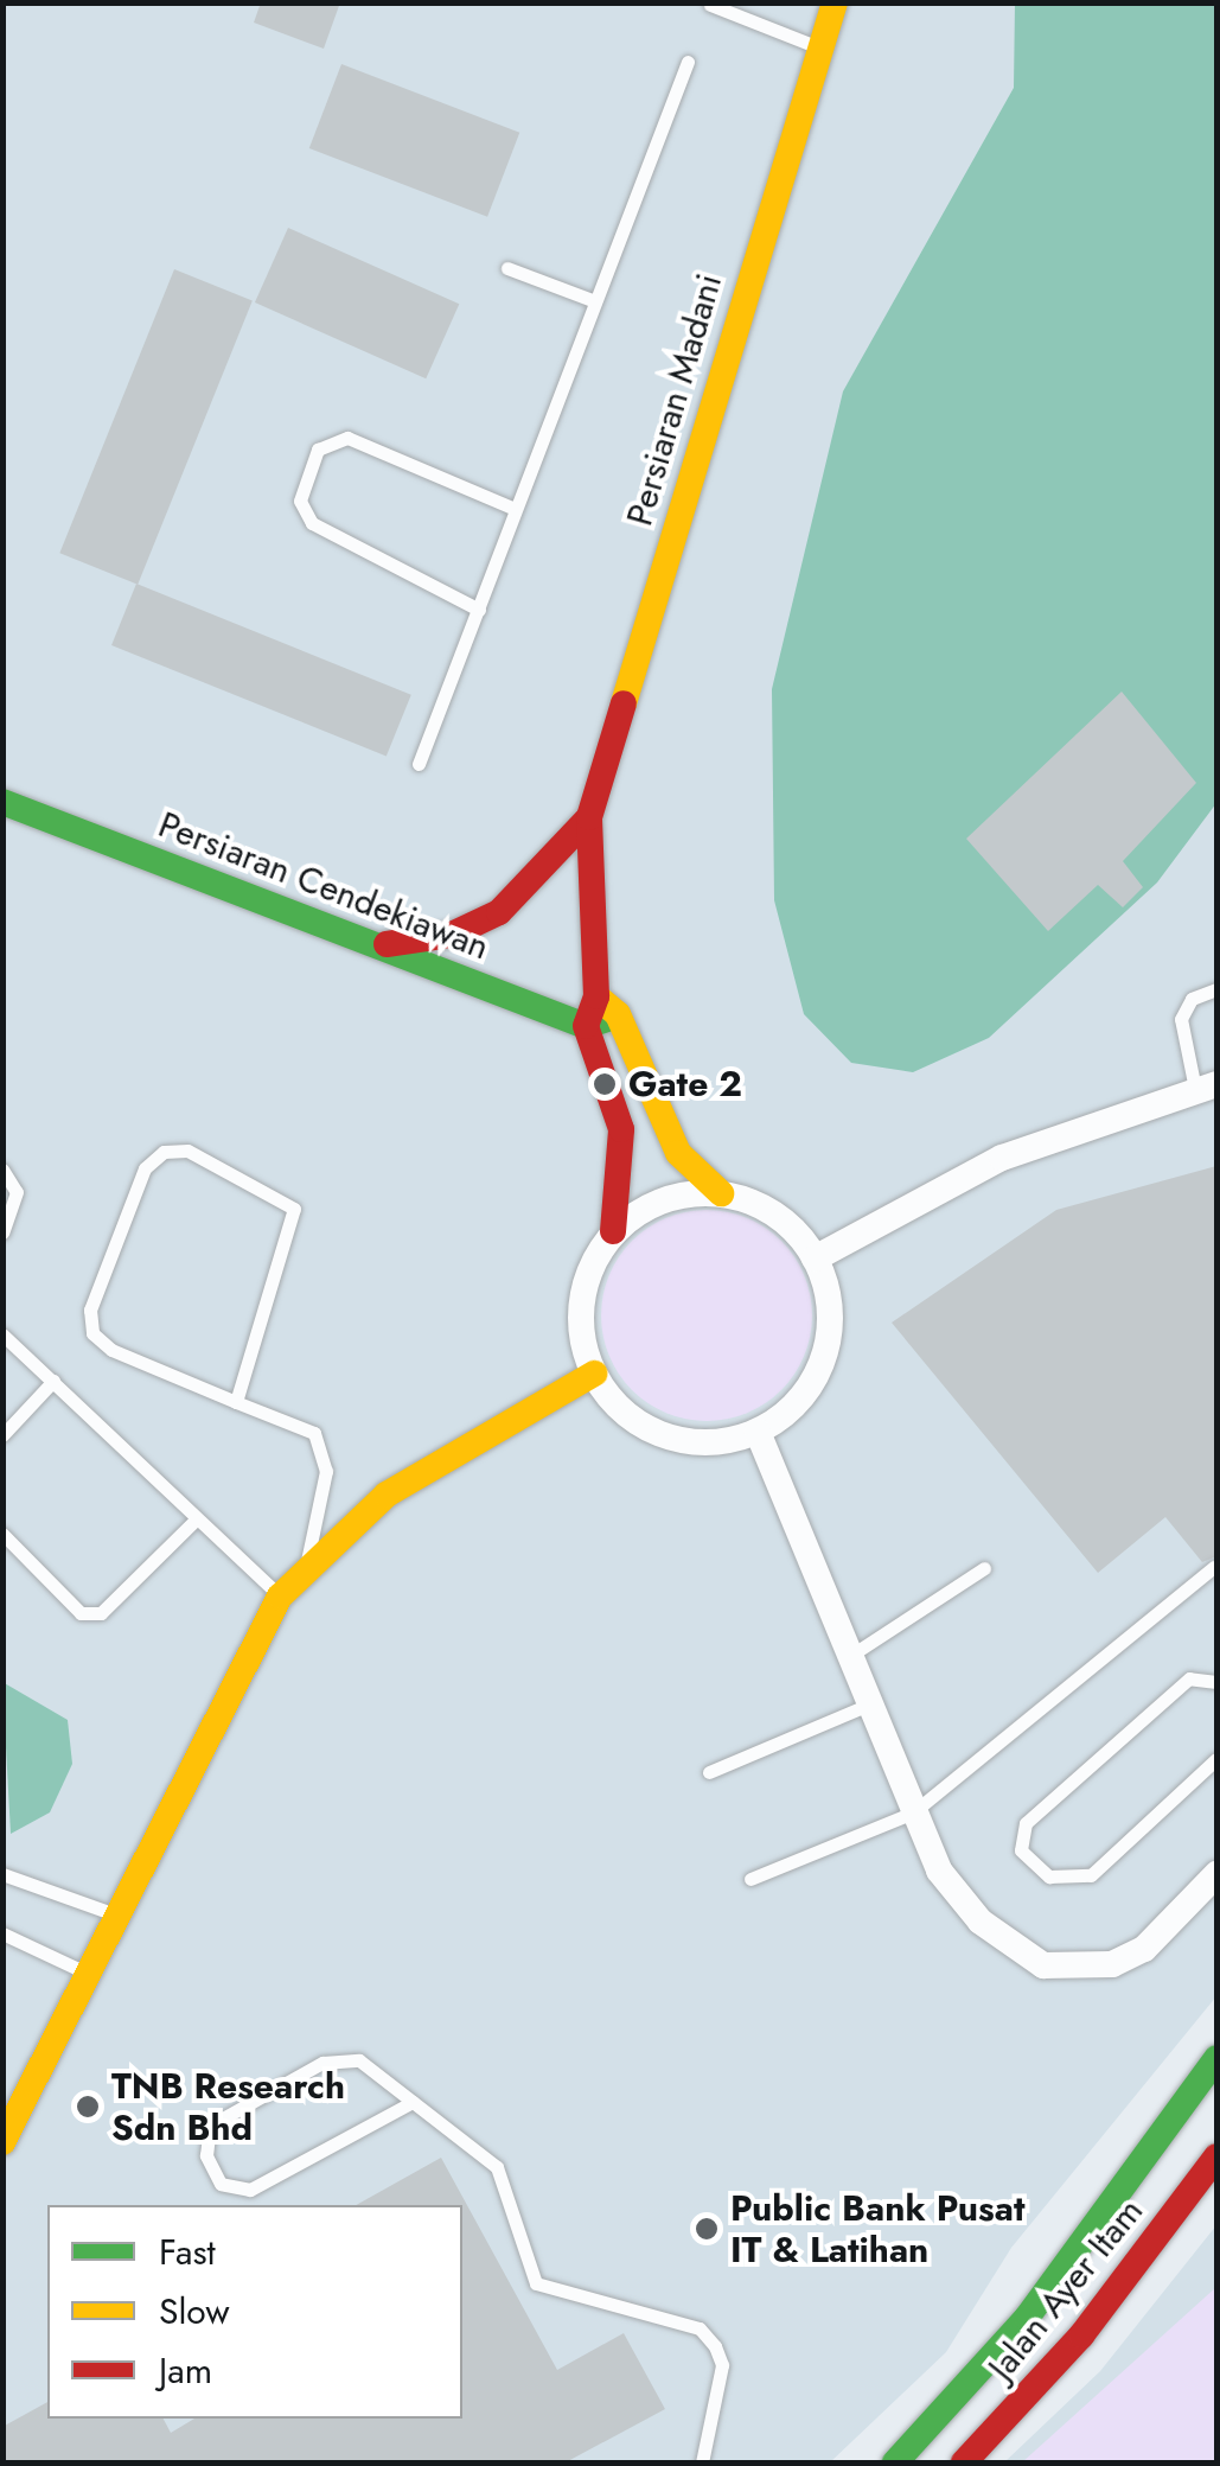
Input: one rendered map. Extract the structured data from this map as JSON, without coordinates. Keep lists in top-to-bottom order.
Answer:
{
  "streets": {
    "street": ["Persiaran Madani", "Persiaran Cendekiawan", "Jalan Ayer Itam"]
  },
  "places": ["Gate 2", "TNB Research Sdn Bhd", "Public Bank Pusat IT & Latihan"],
  "legend": ["Fast", "Slow", "Jam"]
}
